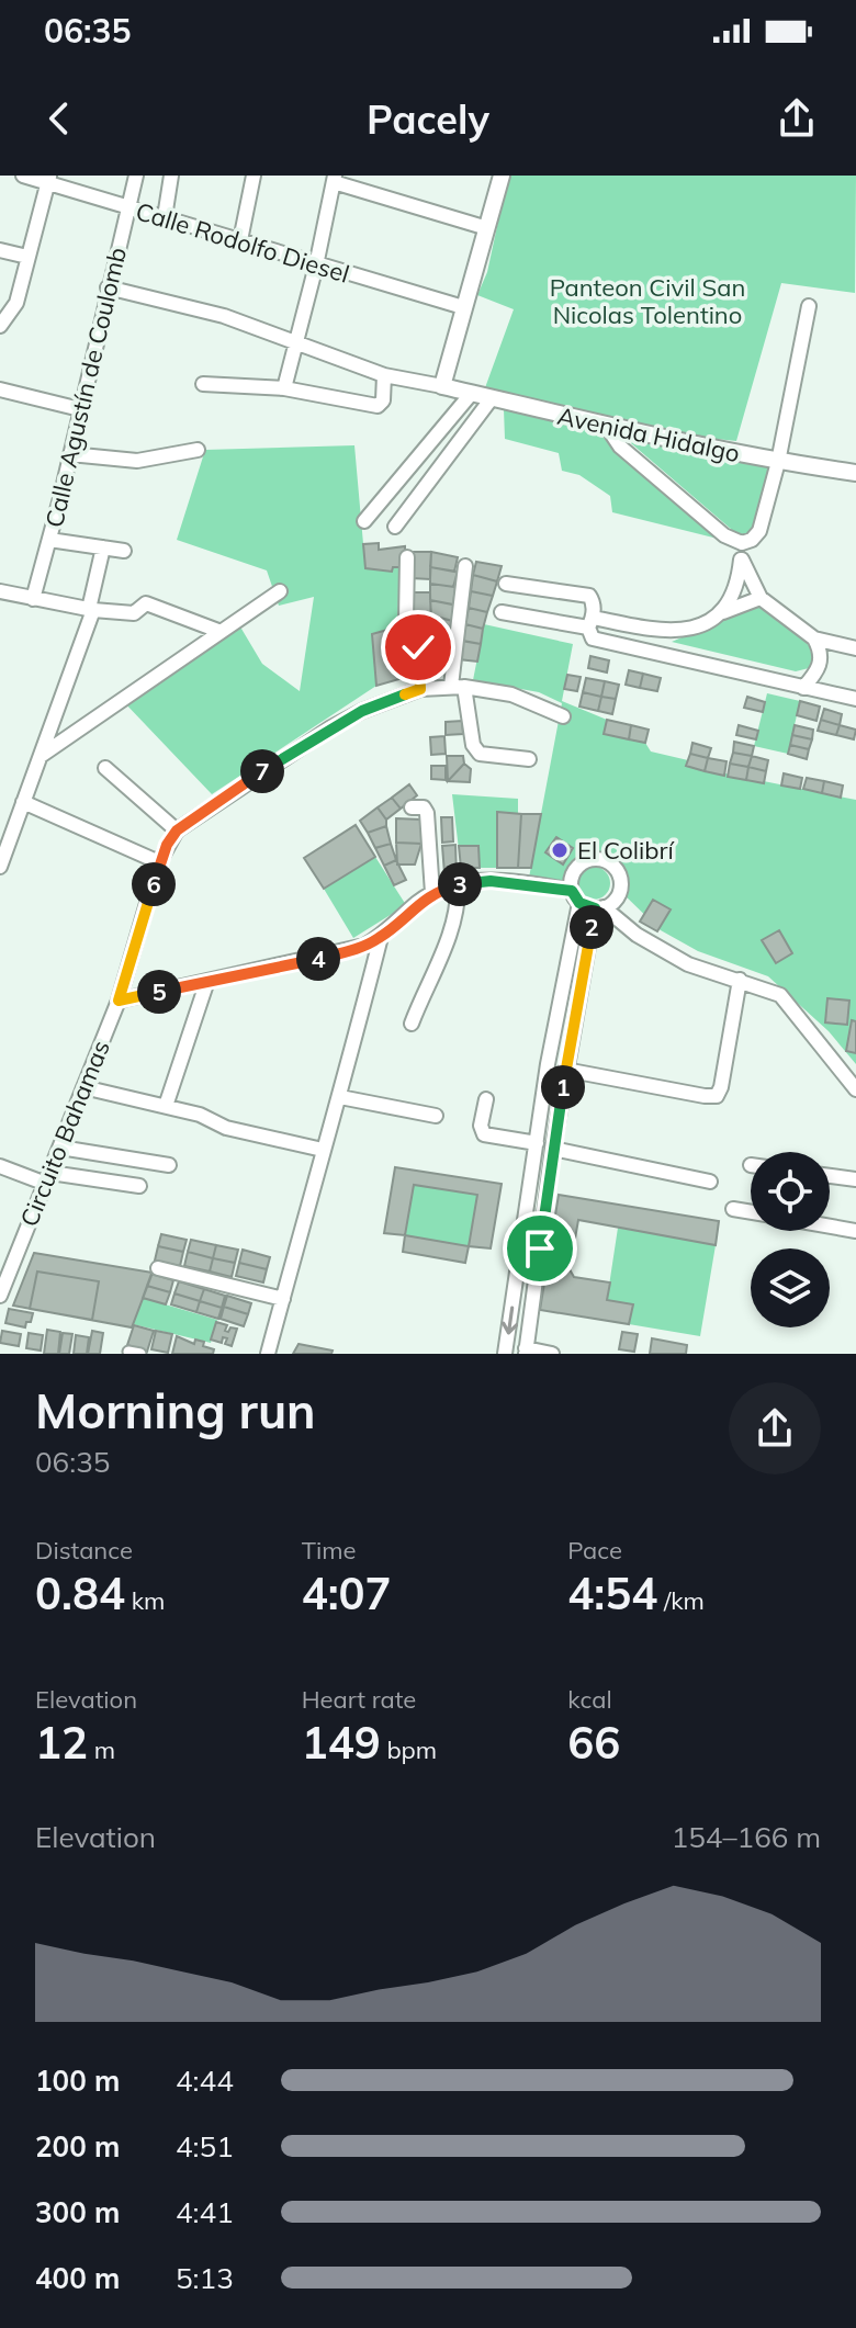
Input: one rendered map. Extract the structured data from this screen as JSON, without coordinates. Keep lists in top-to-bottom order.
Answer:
{
  "streets": {
    "street": [
      "Calle Rodolfo Diesel",
      "Calle Agustín de Coulomb",
      "Avenida Hidalgo",
      "Circuito Bahamas"
    ]
  },
  "crossings": [
    ["Calle Rodolfo Diesel", "Calle Agustín de Coulomb"]
  ],
  "parks": ["Panteon Civil San Nicolas Tolentino"],
  "places": ["El Colibrí"],
  "page": {
    "status": "06:35",
    "header": "Pacely",
    "pins": [
      "7",
      "3",
      "6",
      "2",
      "4",
      "5",
      "1"
    ],
    "heading": ["Morning run", "06:35"],
    "stats": [
      ["Distance", "0.84 km"],
      ["Time", "4:07"],
      ["Pace", "4:54 /km"],
      ["Elevation", "12 m"],
      ["Heart rate", "149 bpm"],
      ["kcal", "66"]
    ],
    "chart": ["Elevation", "154–166 m"],
    "list": [
      {
        "name": "100 m",
        "note": "4:44"
      },
      {
        "name": "200 m",
        "note": "4:51"
      },
      {
        "name": "300 m",
        "note": "4:41"
      },
      {
        "name": "400 m",
        "note": "5:13"
      }
    ]
  }
}
